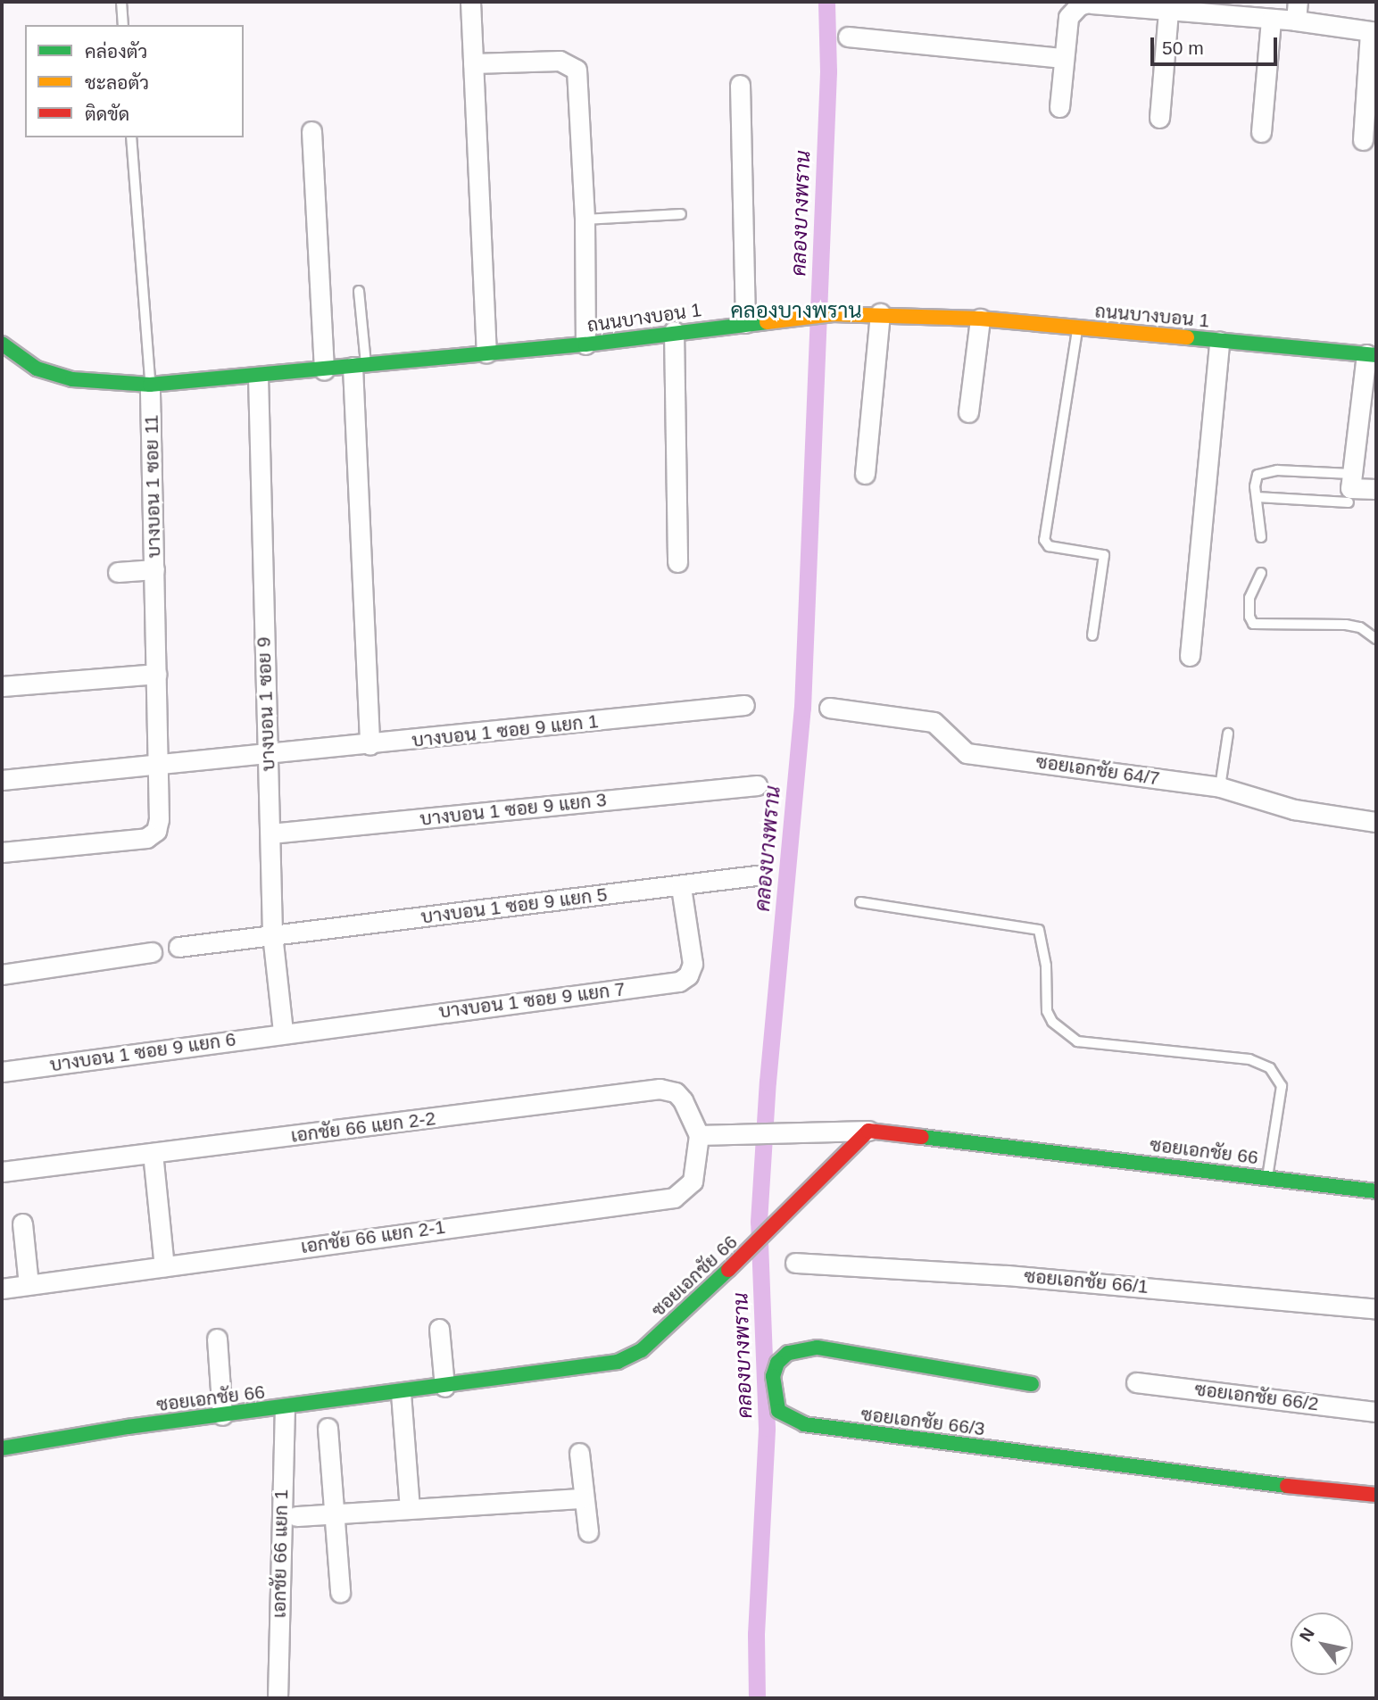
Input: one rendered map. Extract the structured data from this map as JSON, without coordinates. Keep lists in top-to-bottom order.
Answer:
{
  "streets": {
    "street": [
      "ถนนบางบอน 1",
      "บางบอน 1 ซอย 11",
      "บางบอน 1 ซอย 9",
      "บางบอน 1 ซอย 9 แยก 1",
      "ซอยเอกชัย 64/7",
      "บางบอน 1 ซอย 9 แยก 3",
      "บางบอน 1 ซอย 9 แยก 5",
      "บางบอน 1 ซอย 9 แยก 7",
      "บางบอน 1 ซอย 9 แยก 6",
      "เอกชัย 66 แยก 2-2",
      "ซอยเอกชัย 66",
      "เอกชัย 66 แยก 2-1",
      "ซอยเอกชัย 66/1",
      "ซอยเอกชัย 66/2",
      "ซอยเอกชัย 66/3",
      "เอกชัย 66 แยก 1"
    ]
  },
  "crossings": [
    ["ถนนบางบอน 1", "บางบอน 1 ซอย 11"],
    ["ถนนบางบอน 1", "บางบอน 1 ซอย 9"],
    ["บางบอน 1 ซอย 11", "บางบอน 1 ซอย 9 แยก 1"],
    ["บางบอน 1 ซอย 9", "บางบอน 1 ซอย 9 แยก 1"],
    ["บางบอน 1 ซอย 9", "บางบอน 1 ซอย 9 แยก 3"],
    ["บางบอน 1 ซอย 9", "บางบอน 1 ซอย 9 แยก 5"],
    ["บางบอน 1 ซอย 9", "บางบอน 1 ซอย 9 แยก 7"],
    ["บางบอน 1 ซอย 9", "บางบอน 1 ซอย 9 แยก 6"],
    ["บางบอน 1 ซอย 9 แยก 5", "บางบอน 1 ซอย 9 แยก 7"],
    ["บางบอน 1 ซอย 9 แยก 7", "บางบอน 1 ซอย 9 แยก 6"],
    ["เอกชัย 66 แยก 2-2", "เอกชัย 66 แยก 2-1"],
    ["ซอยเอกชัย 66", "เอกชัย 66 แยก 1"]
  ],
  "districts": ["คลองบางพราน"],
  "water": ["คลองบางพราน"],
  "legend": ["คล่องตัว", "ชะลอตัว", "ติดขัด"],
  "scale_bar": "50 m",
  "north": "top left"
}
